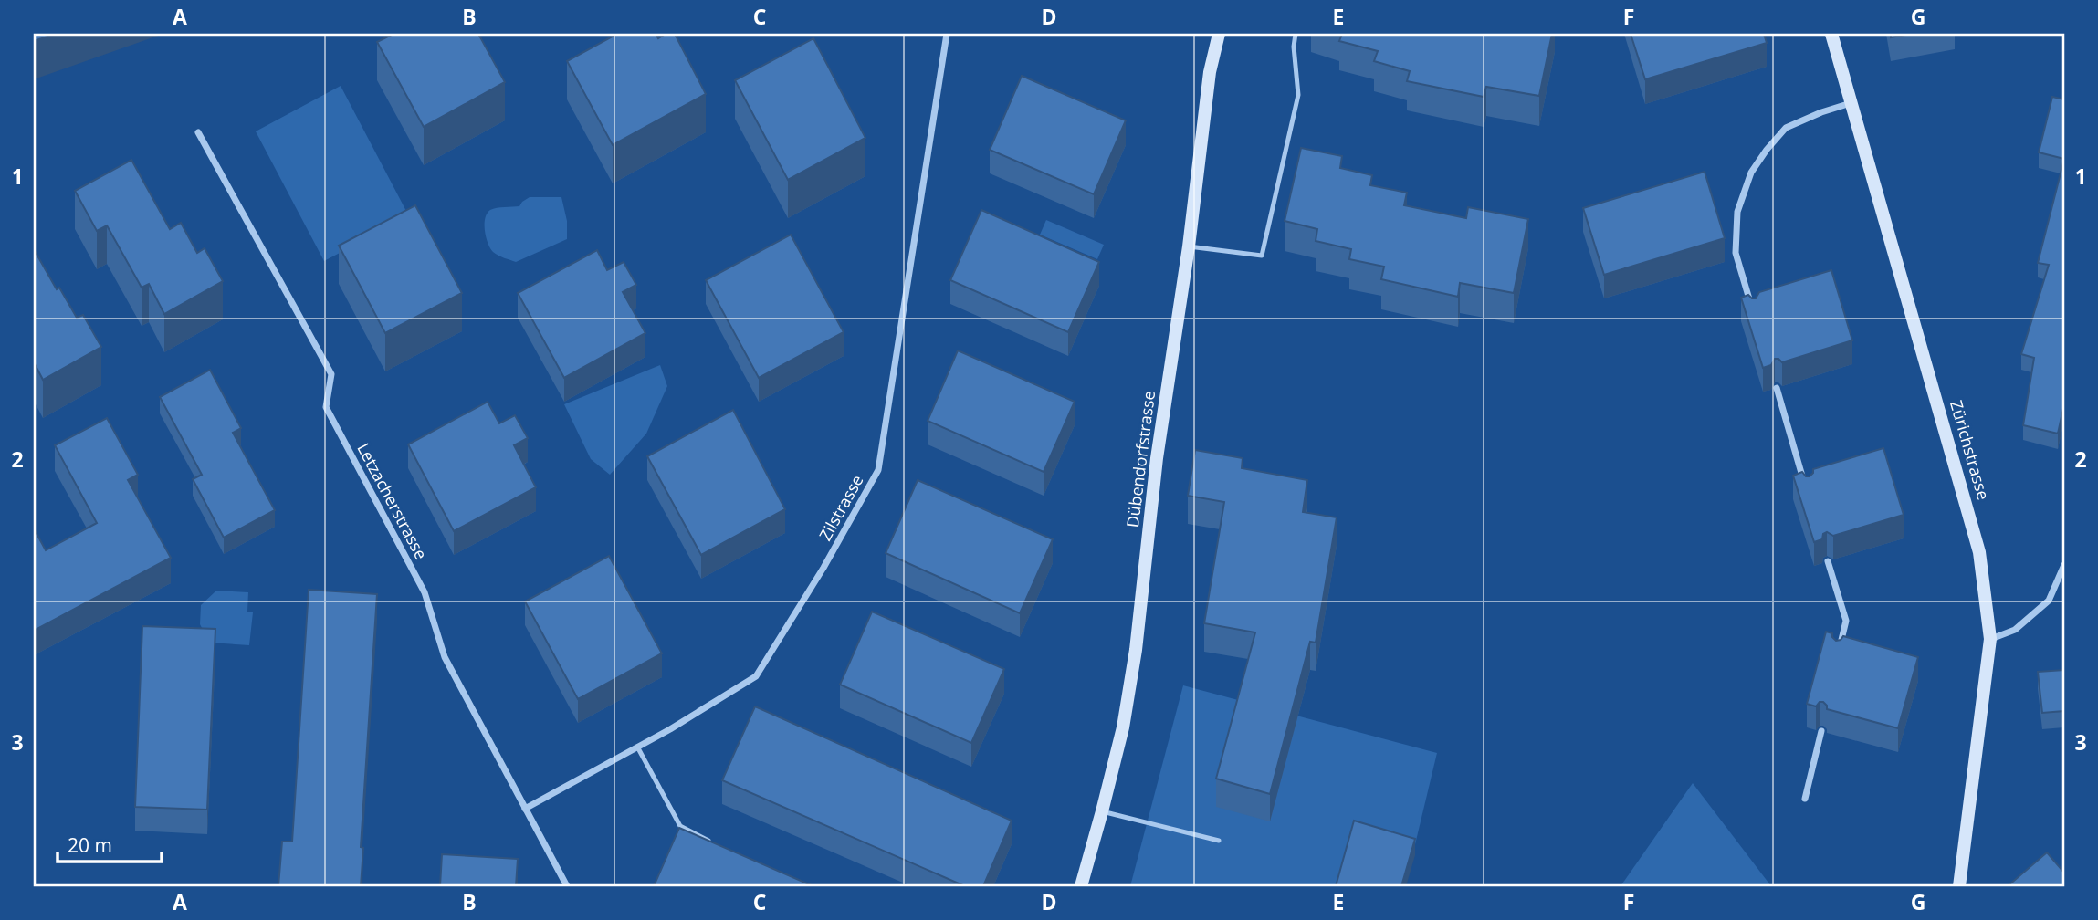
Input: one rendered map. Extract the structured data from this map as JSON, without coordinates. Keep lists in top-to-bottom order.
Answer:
{
  "streets": {
    "main road": ["Zürichstrasse", "Dübendorfstrasse"],
    "street": ["Letzacherstrasse", "Zilstrasse"]
  },
  "crossings": [
    ["Letzacherstrasse", "Zilstrasse"]
  ],
  "scale_bar": "20 m",
  "grid": {
    "columns": [
      "A",
      "B",
      "C",
      "D",
      "E",
      "F",
      "G"
    ],
    "rows": ["1", "2", "3"]
  }
}
